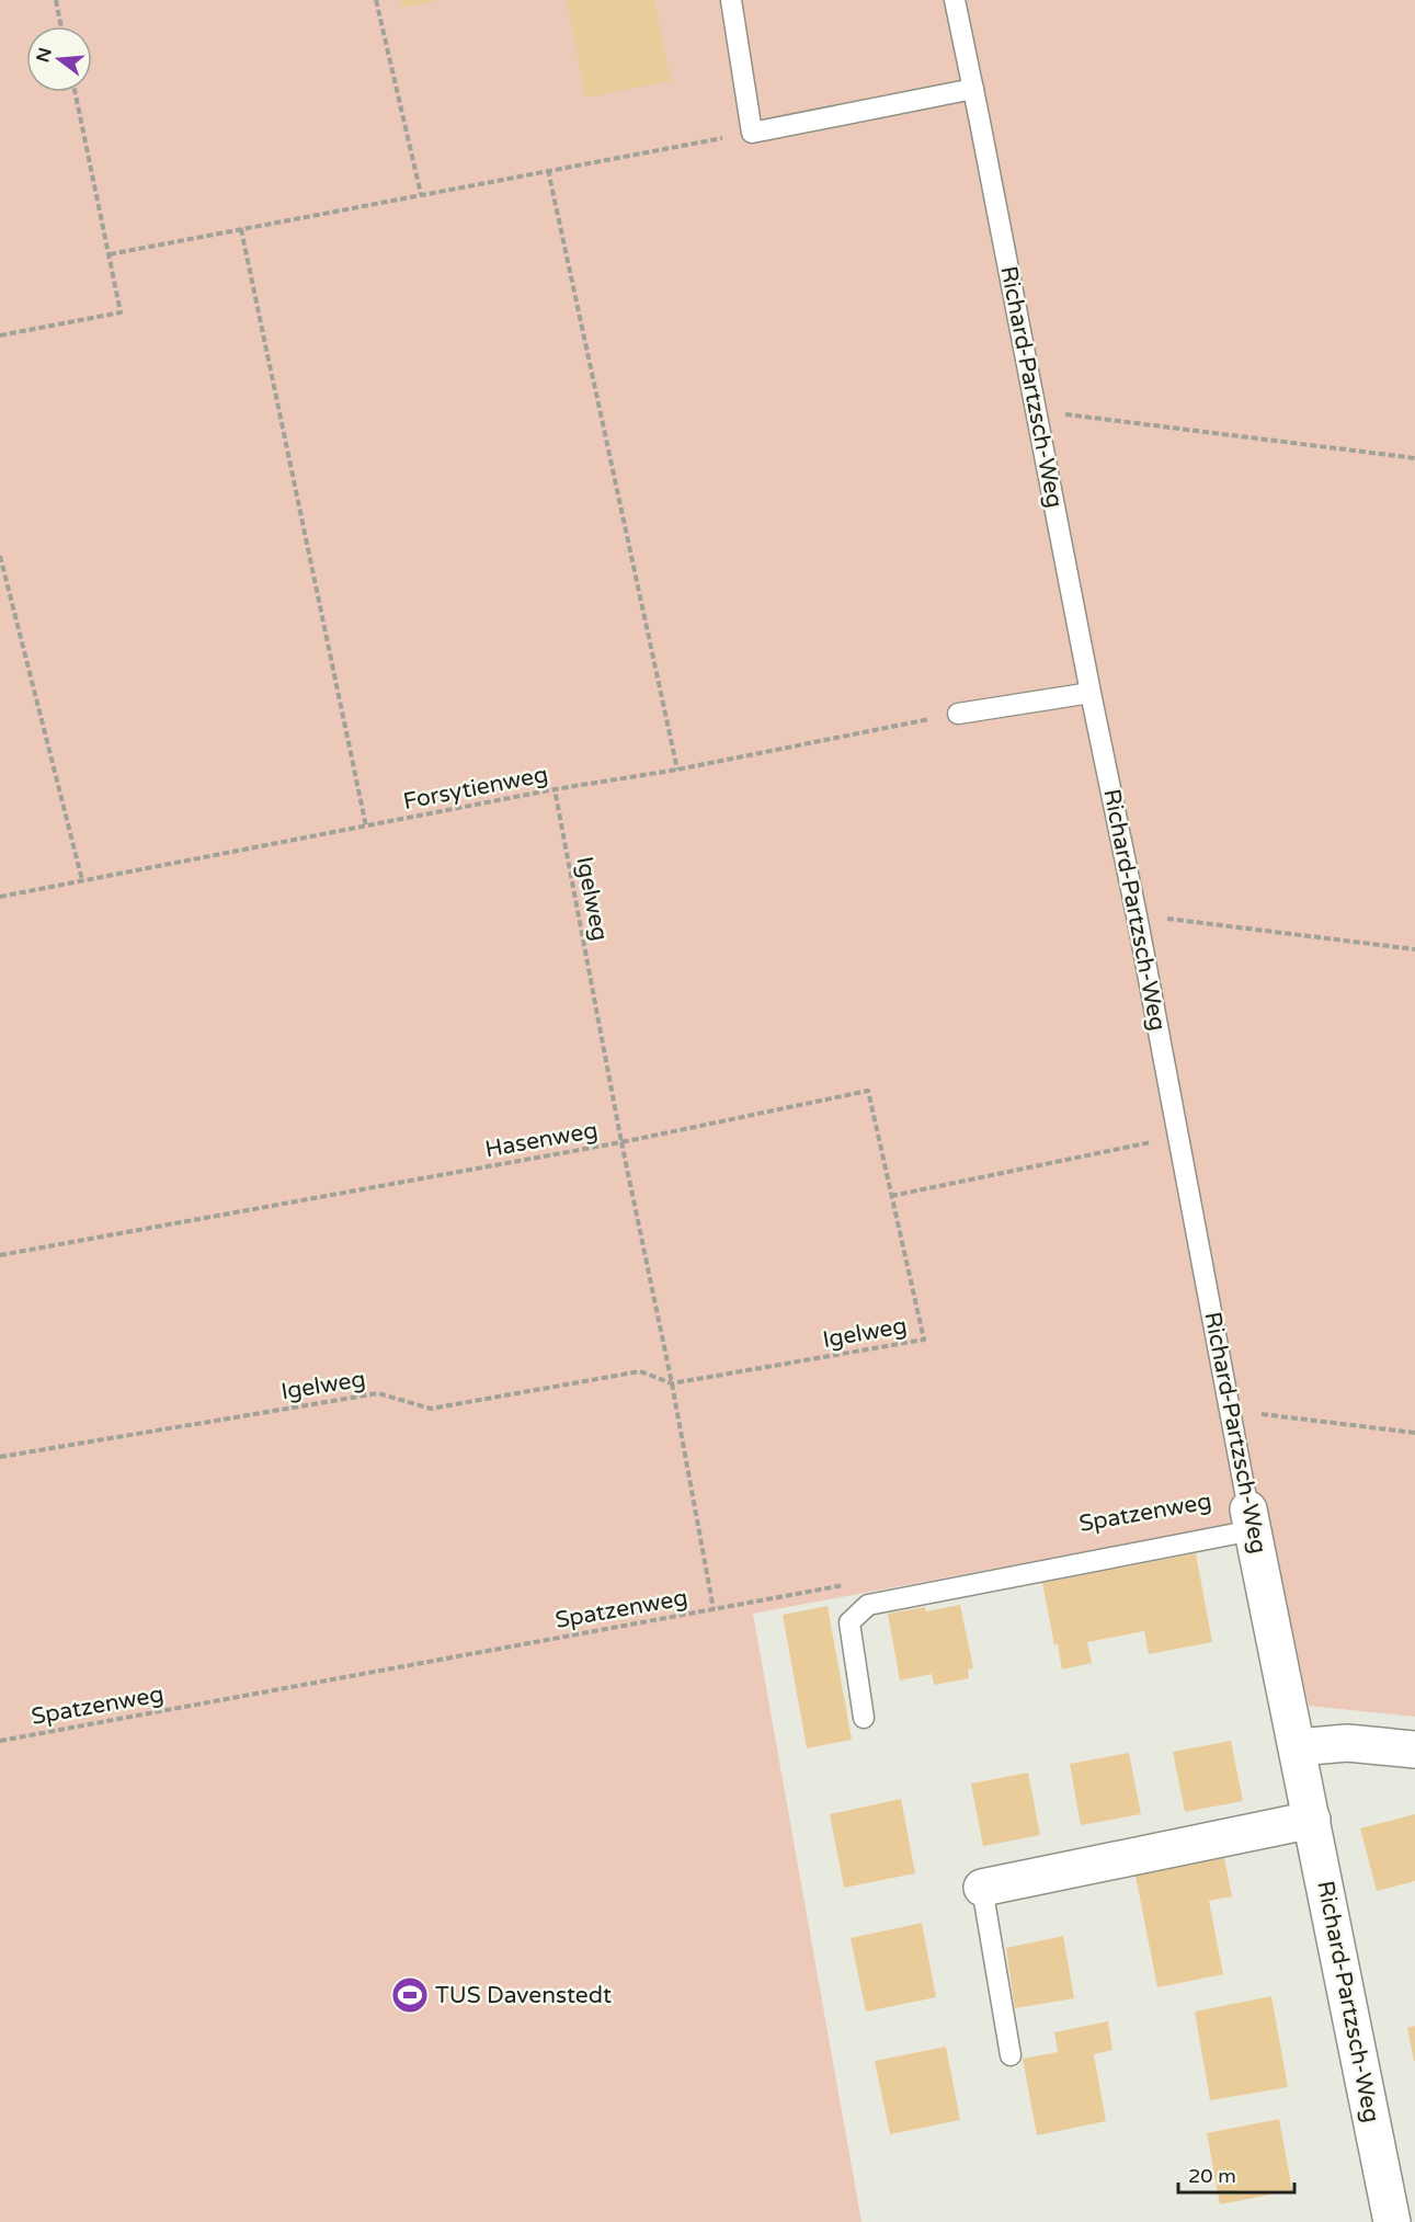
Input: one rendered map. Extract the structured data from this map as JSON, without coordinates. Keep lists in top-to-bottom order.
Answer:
{
  "streets": {
    "street": ["Richard-Partzsch-Weg"],
    "path": [
      "Forsytienweg",
      "Igelweg",
      "Hasenweg",
      "Spatzenweg"
    ]
  },
  "crossings": [
    ["Forsytienweg", "Igelweg"],
    ["Igelweg", "Hasenweg"],
    ["Hasenweg", "Spatzenweg"]
  ],
  "places": {
    "sports": ["TUS Davenstedt"]
  },
  "scale_bar": "20 m",
  "north": "left"
}
